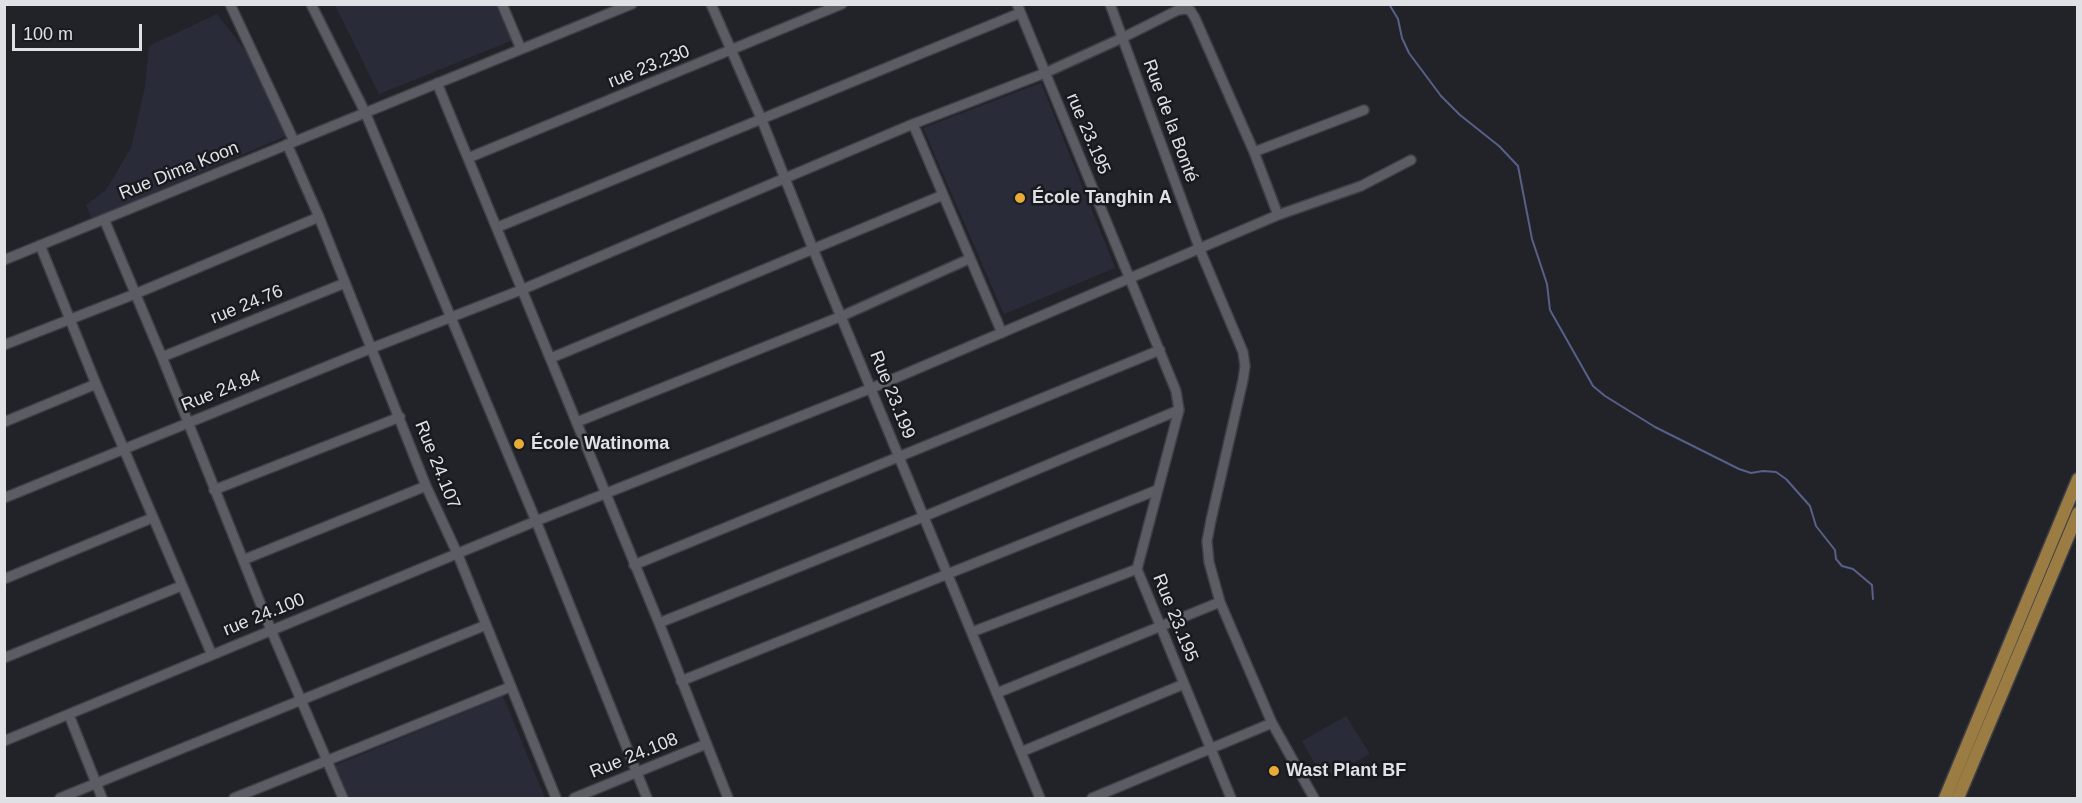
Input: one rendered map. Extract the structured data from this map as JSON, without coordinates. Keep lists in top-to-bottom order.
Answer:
{
  "streets": {
    "street": [
      "rue 23.230",
      "Rue de la Bonté",
      "rue 23.195",
      "Rue Dima Koon",
      "rue 24.76",
      "Rue 24.84",
      "Rue 23.199",
      "Rue 24.107",
      "rue 24.100",
      "Rue 23.195",
      "Rue 24.108"
    ]
  },
  "crossings": [
    ["rue 23.230", "Rue 23.199"],
    ["Rue de la Bonté", "Rue 24.84"],
    ["Rue de la Bonté", "rue 24.100"],
    ["rue 23.195", "Rue 24.84"],
    ["rue 23.195", "rue 24.100"],
    ["rue 23.195", "Rue 23.195"],
    ["Rue Dima Koon", "Rue 24.107"],
    ["rue 24.76", "Rue 24.107"],
    ["Rue 24.84", "Rue 23.199"],
    ["Rue 24.84", "Rue 24.107"],
    ["Rue 23.199", "rue 24.100"],
    ["Rue 24.107", "rue 24.100"]
  ],
  "places": ["École Tanghin A", "École Watinoma", "Wast Plant BF"],
  "scale_bar": "100 m"
}
